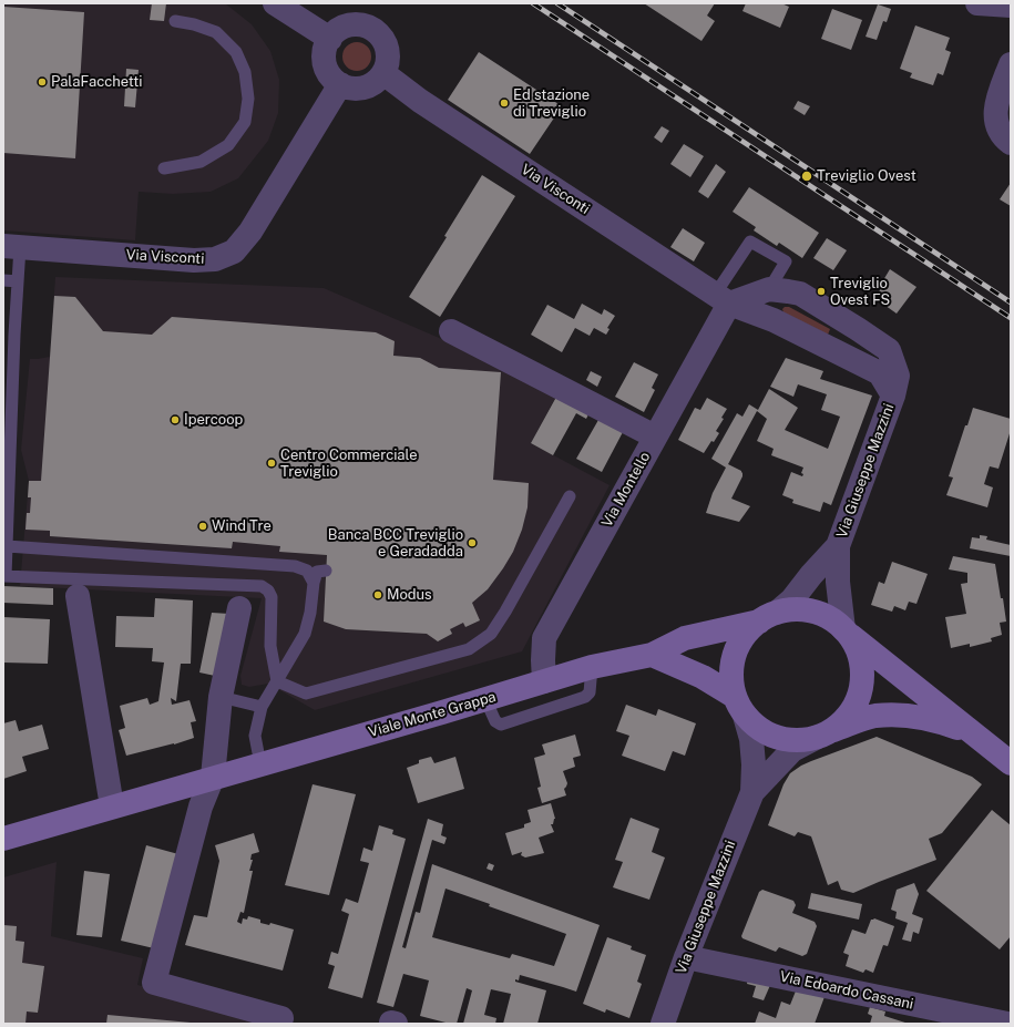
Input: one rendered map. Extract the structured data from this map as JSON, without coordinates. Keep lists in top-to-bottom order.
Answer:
{
  "streets": {
    "main road": ["Viale Monte Grappa"],
    "street": [
      "Via Visconti",
      "Via Giuseppe Mazzini",
      "Via Montello",
      "Via Edoardo Cassani"
    ]
  },
  "crossings": [
    ["Via Visconti", "Via Giuseppe Mazzini"],
    ["Via Visconti", "Via Montello"],
    ["Via Giuseppe Mazzini", "Viale Monte Grappa"],
    ["Via Giuseppe Mazzini", "Via Edoardo Cassani"],
    ["Via Montello", "Viale Monte Grappa"]
  ],
  "places": [
    "PalaFacchetti",
    "Ed stazione di Treviglio",
    "Treviglio Ovest",
    "Treviglio Ovest FS",
    "Ipercoop",
    "Centro Commerciale Treviglio",
    "Wind Tre",
    "Banca BCC Treviglio e Geradadda",
    "Modus"
  ]
}
